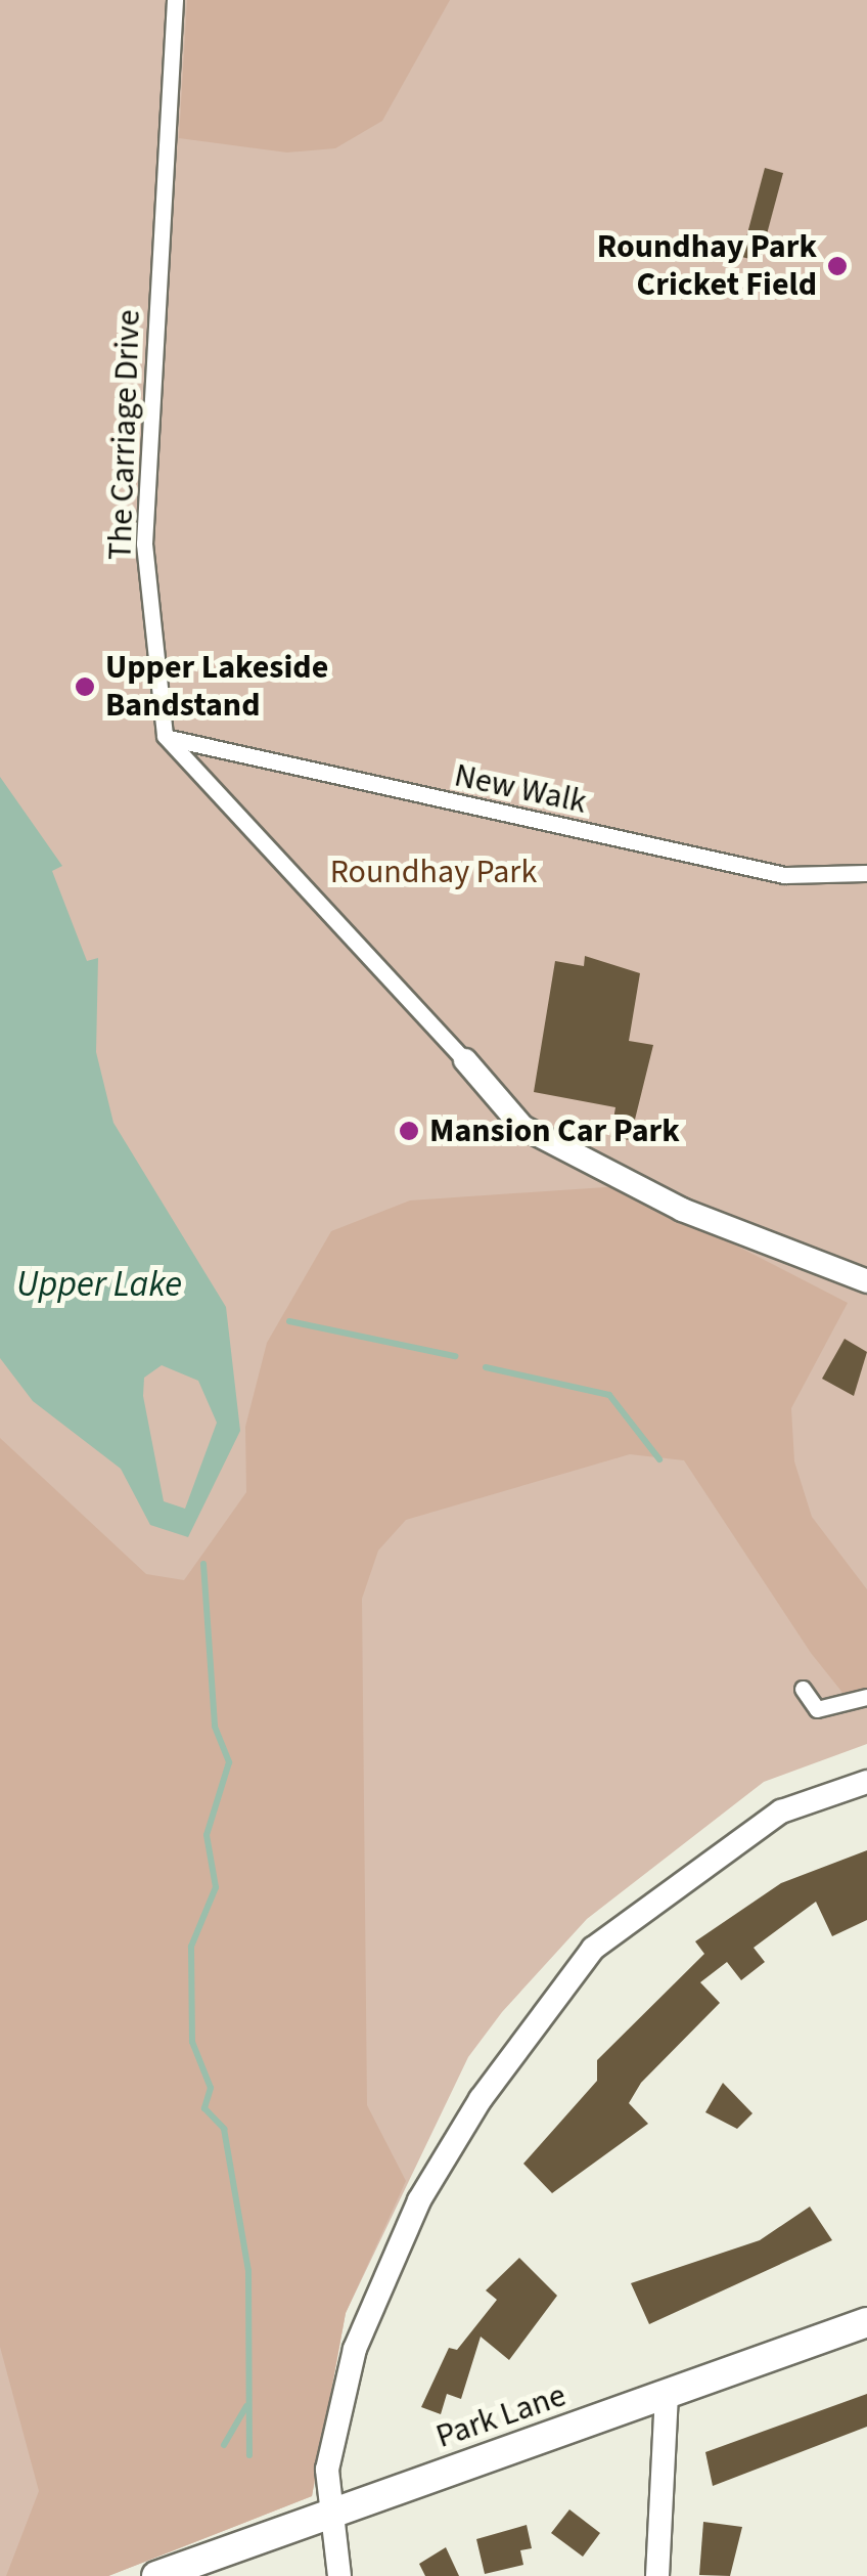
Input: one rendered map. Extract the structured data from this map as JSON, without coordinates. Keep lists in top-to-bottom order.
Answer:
{
  "streets": {
    "street": ["The Carriage Drive", "New Walk", "Park Lane"]
  },
  "crossings": [
    ["The Carriage Drive", "New Walk"]
  ],
  "water": ["Upper Lake"],
  "parks": ["Roundhay Park"],
  "places": ["Roundhay Park Cricket Field", "Upper Lakeside Bandstand", "Mansion Car Park"]
}
